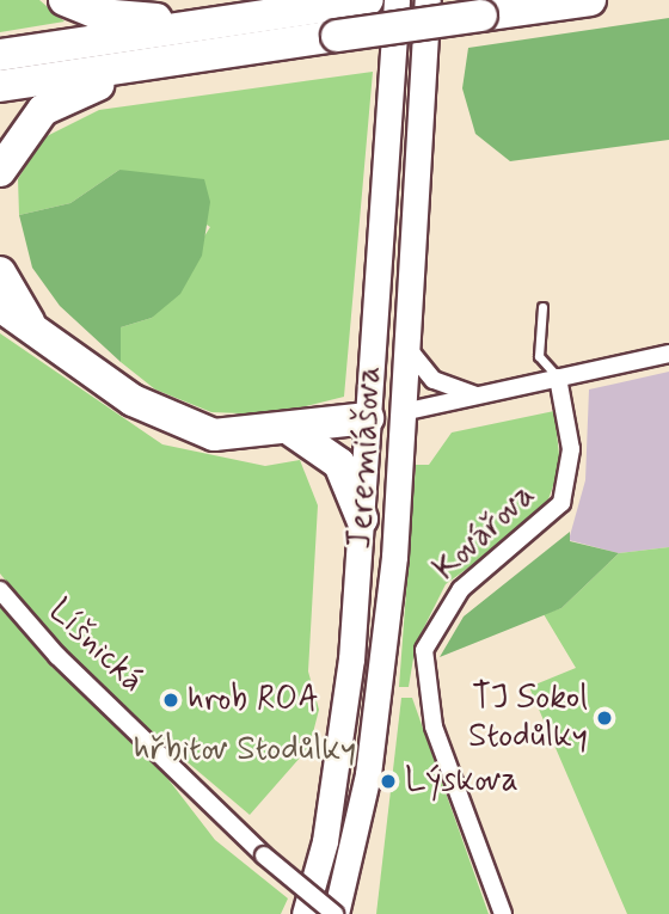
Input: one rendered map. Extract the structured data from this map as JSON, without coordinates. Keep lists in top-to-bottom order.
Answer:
{
  "streets": {
    "main road": ["Jeremiášova"],
    "street": ["Kovářova", "Líšnická"]
  },
  "crossings": [
    ["Jeremiášova", "Líšnická"]
  ],
  "parks": ["hřbitov Stodůlky"],
  "places": ["hrob ROA", "TJ Sokol Stodůlky", "Lýskova"]
}
